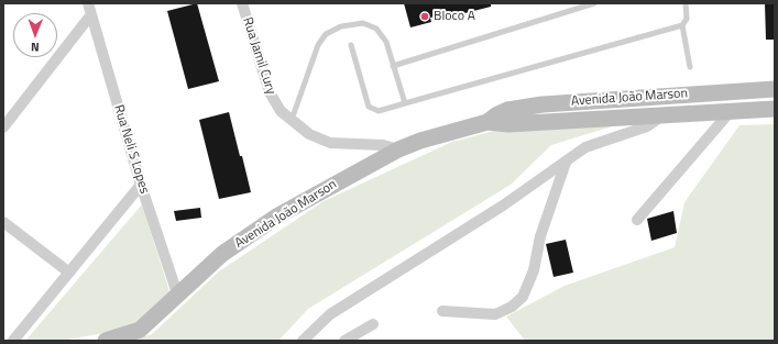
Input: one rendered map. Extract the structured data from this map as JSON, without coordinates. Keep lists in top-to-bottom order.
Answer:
{
  "streets": {
    "main road": ["Avenida João Marson"],
    "street": ["Rua Jamil Cury", "Rua Neli S Lopes"]
  },
  "crossings": [
    ["Rua Jamil Cury", "Avenida João Marson"],
    ["Avenida João Marson", "Rua Neli S Lopes"]
  ],
  "places": ["Bloco A"],
  "north": "bottom"
}
